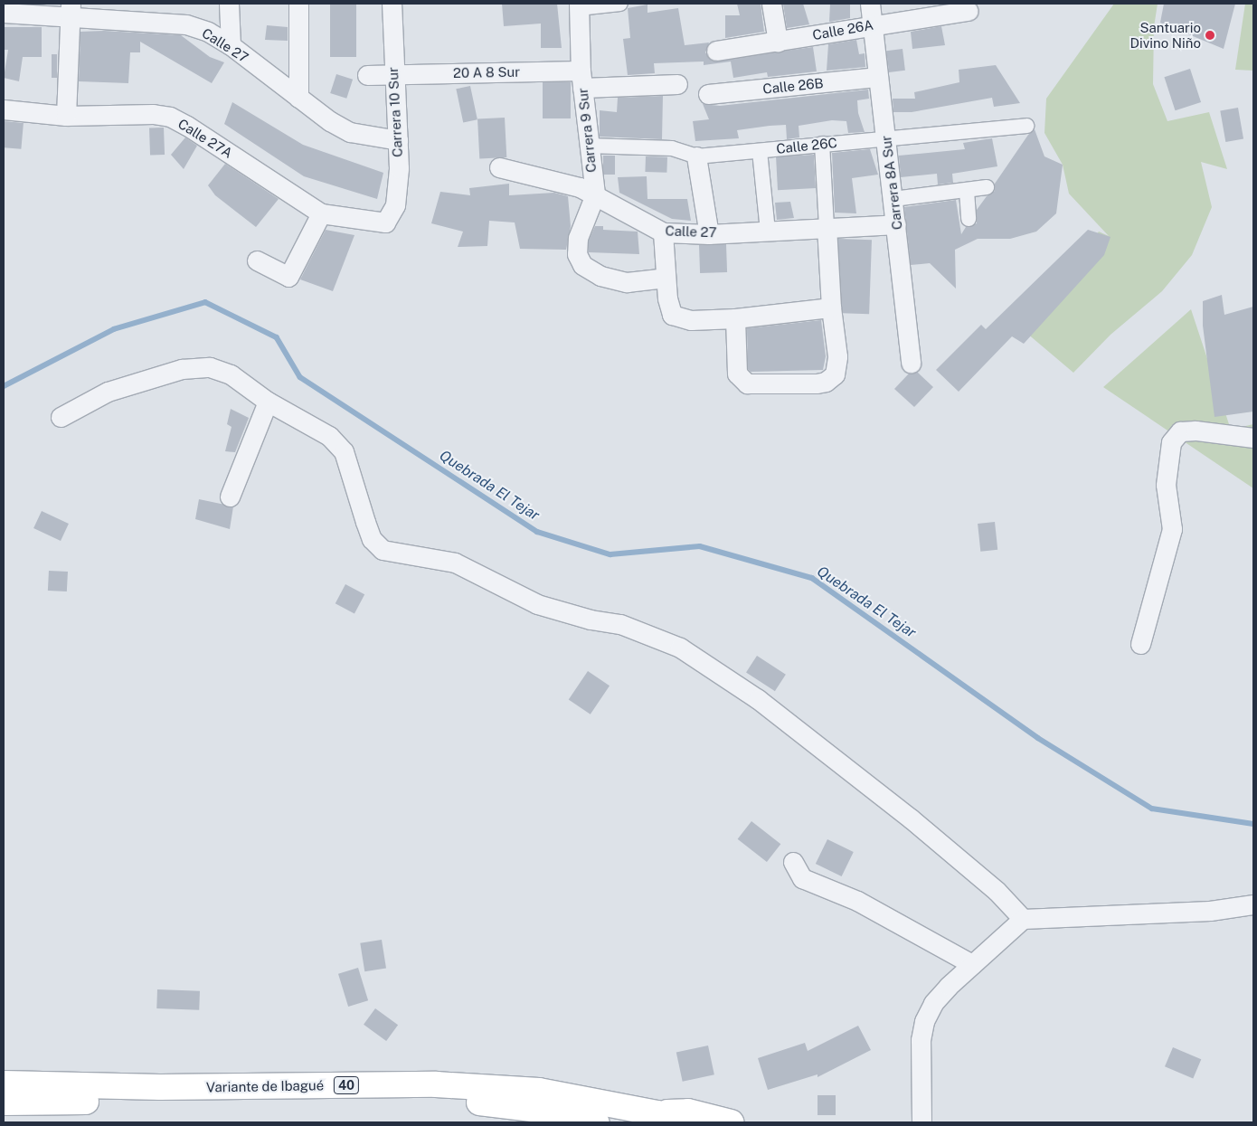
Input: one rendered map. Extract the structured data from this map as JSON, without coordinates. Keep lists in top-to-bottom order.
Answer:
{
  "streets": {
    "highway": ["40", "Variante de Ibagué"],
    "street": [
      "Calle 26A",
      "Calle 27",
      "20 A 8 Sur",
      "Calle 26B",
      "Carrera 10 Sur",
      "Carrera 9 Sur",
      "Calle 27A",
      "Calle 26C",
      "Carrera 8A Sur"
    ]
  },
  "crossings": [
    ["Calle 26A", "Carrera 8A Sur"],
    ["Calle 27", "Carrera 10 Sur"],
    ["Calle 27", "Carrera 9 Sur"],
    ["Calle 27", "Carrera 8A Sur"],
    ["20 A 8 Sur", "Carrera 10 Sur"],
    ["20 A 8 Sur", "Carrera 9 Sur"],
    ["Calle 26B", "Carrera 8A Sur"],
    ["Carrera 10 Sur", "Calle 27A"],
    ["Carrera 9 Sur", "Calle 26C"],
    ["Calle 26C", "Carrera 8A Sur"]
  ],
  "water": ["Quebrada El Tejar"],
  "places": ["Santuario Divino Niño"]
}
